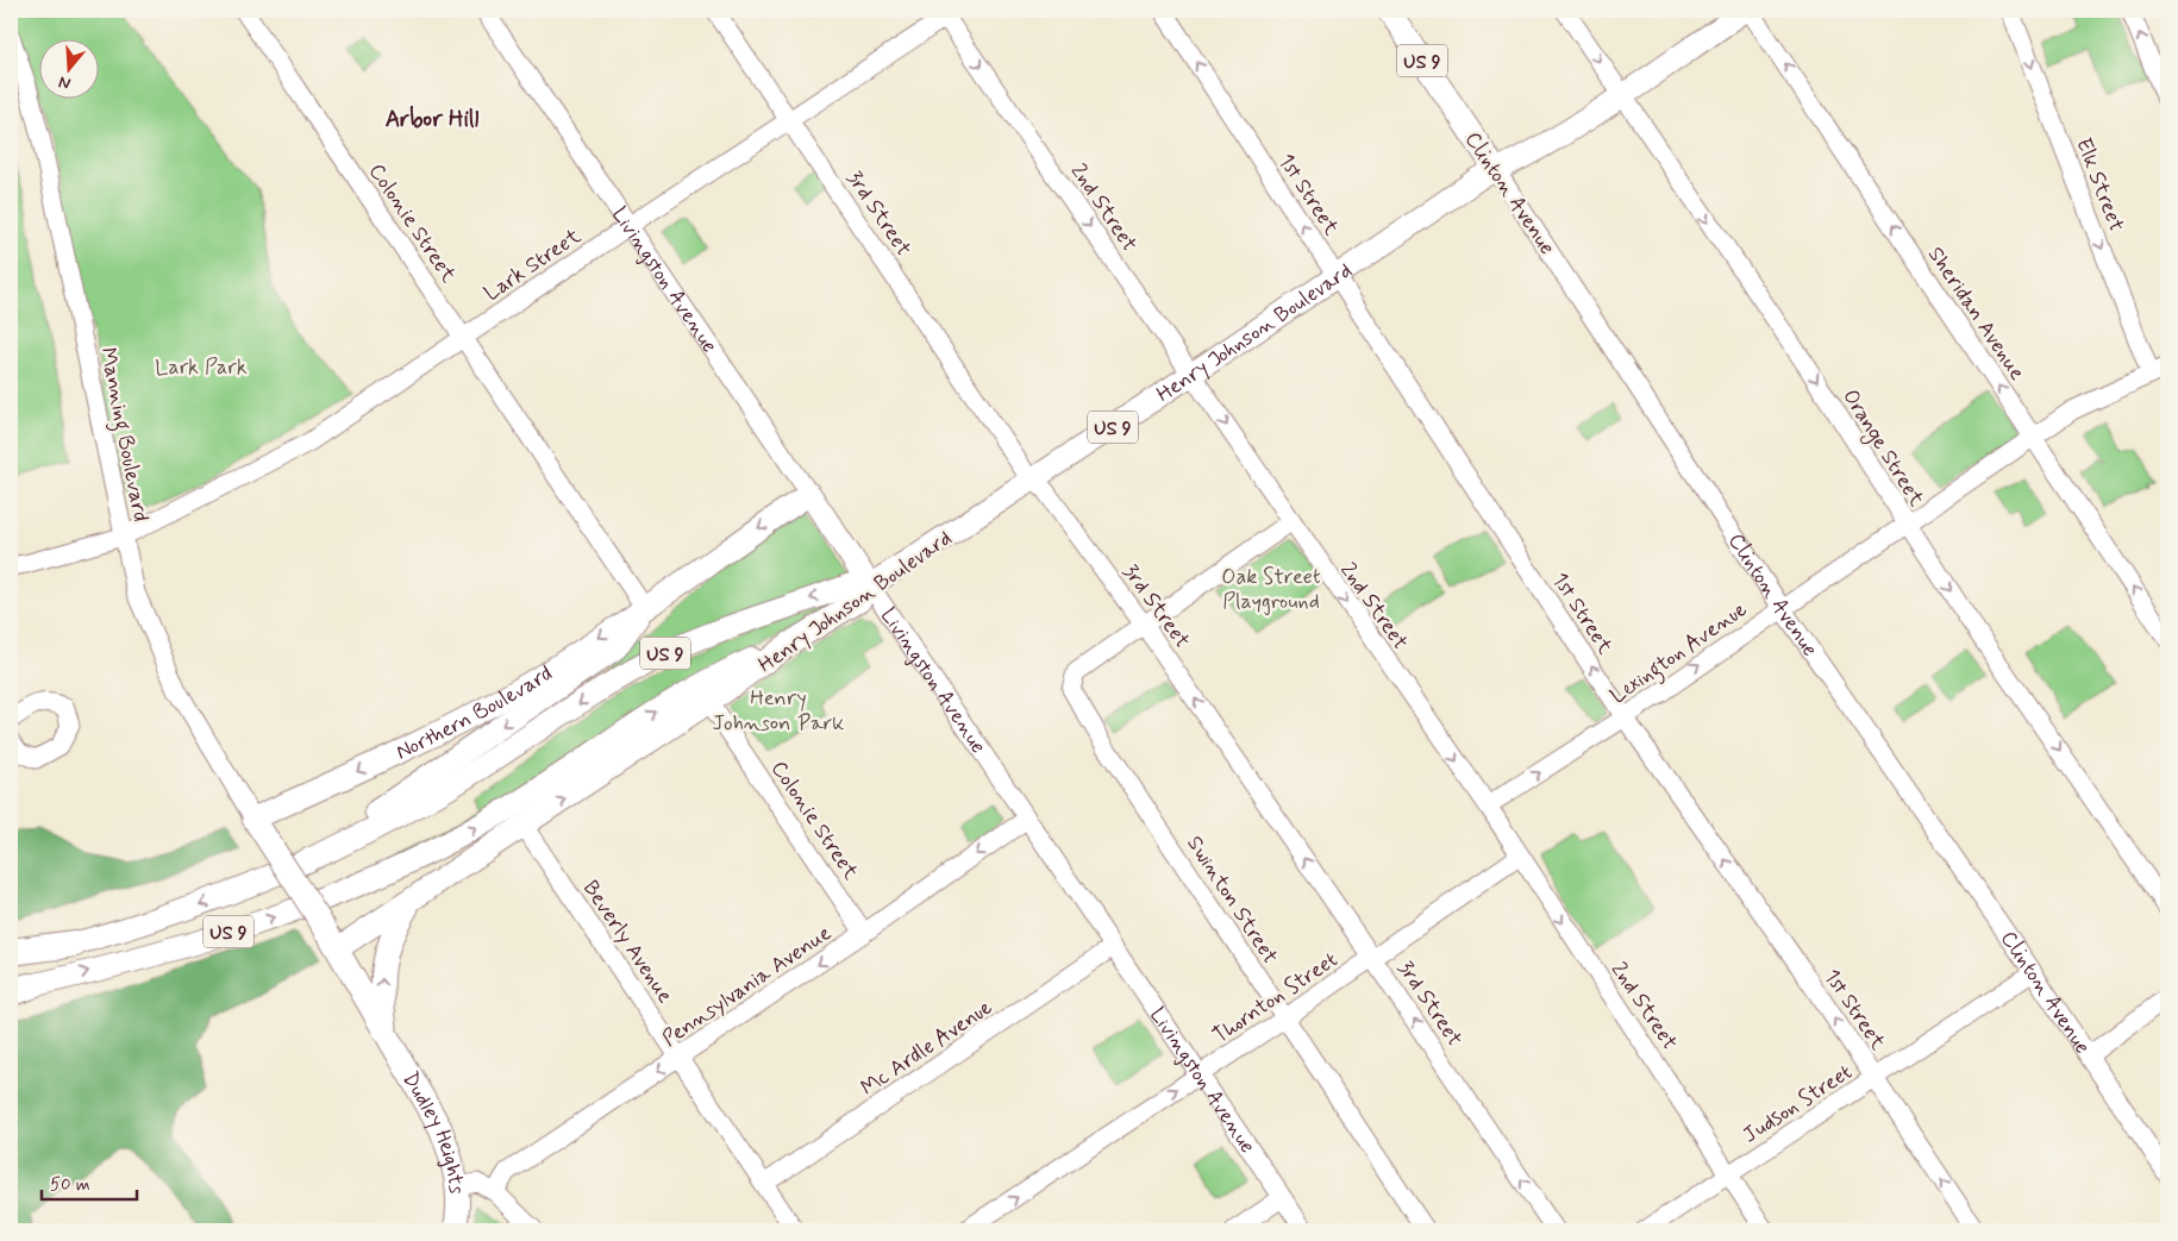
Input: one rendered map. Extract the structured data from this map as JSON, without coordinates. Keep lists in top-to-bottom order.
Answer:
{
  "streets": {
    "main road": [
      "US 9",
      "Clinton Avenue",
      "Livingston Avenue",
      "Henry Johnson Boulevard",
      "Northern Boulevard",
      "Dudley Heights"
    ],
    "street": [
      "Elk Street",
      "1st Street",
      "2nd Street",
      "3rd Street",
      "Colonie Street",
      "Lark Street",
      "Sheridan Avenue",
      "Manning Boulevard",
      "Orange Street",
      "Lexington Avenue",
      "Swinton Street",
      "Beverly Avenue",
      "Pennsylvania Avenue",
      "Thornton Street",
      "Mc Ardle Avenue",
      "Judson Street"
    ]
  },
  "crossings": [
    ["US 9", "Livingston Avenue"],
    ["US 9", "Henry Johnson Boulevard"],
    ["Elk Street", "Lexington Avenue"],
    ["Clinton Avenue", "Henry Johnson Boulevard"],
    ["Clinton Avenue", "Lexington Avenue"],
    ["Clinton Avenue", "Judson Street"],
    ["1st Street", "Henry Johnson Boulevard"],
    ["1st Street", "Lexington Avenue"],
    ["1st Street", "Judson Street"],
    ["2nd Street", "Lark Street"],
    ["2nd Street", "Henry Johnson Boulevard"],
    ["2nd Street", "Lexington Avenue"],
    ["2nd Street", "Thornton Street"],
    ["2nd Street", "Judson Street"],
    ["3rd Street", "Lark Street"],
    ["3rd Street", "Henry Johnson Boulevard"],
    ["3rd Street", "Swinton Street"],
    ["3rd Street", "Thornton Street"],
    ["Colonie Street", "Lark Street"],
    ["Colonie Street", "Henry Johnson Boulevard"],
    ["Colonie Street", "Northern Boulevard"],
    ["Colonie Street", "Pennsylvania Avenue"],
    ["Lark Street", "Livingston Avenue"],
    ["Lark Street", "Manning Boulevard"],
    ["Livingston Avenue", "Henry Johnson Boulevard"],
    ["Livingston Avenue", "Northern Boulevard"],
    ["Livingston Avenue", "Pennsylvania Avenue"],
    ["Livingston Avenue", "Thornton Street"],
    ["Livingston Avenue", "Mc Ardle Avenue"],
    ["Sheridan Avenue", "Lexington Avenue"],
    ["Henry Johnson Boulevard", "Orange Street"],
    ["Manning Boulevard", "Northern Boulevard"],
    ["Orange Street", "Lexington Avenue"],
    ["Swinton Street", "Thornton Street"],
    ["Beverly Avenue", "Pennsylvania Avenue"],
    ["Beverly Avenue", "Mc Ardle Avenue"]
  ],
  "one_way": [
    "Elk Street",
    "1st Street",
    "2nd Street",
    "3rd Street",
    "Sheridan Avenue",
    "Orange Street",
    "Lexington Avenue",
    "Pennsylvania Avenue",
    "Thornton Street"
  ],
  "districts": ["Arbor Hill"],
  "parks": ["Lark Park", "Oak Street Playground", "Henry Johnson Park"],
  "scale_bar": "50 m",
  "north": "bottom"
}
